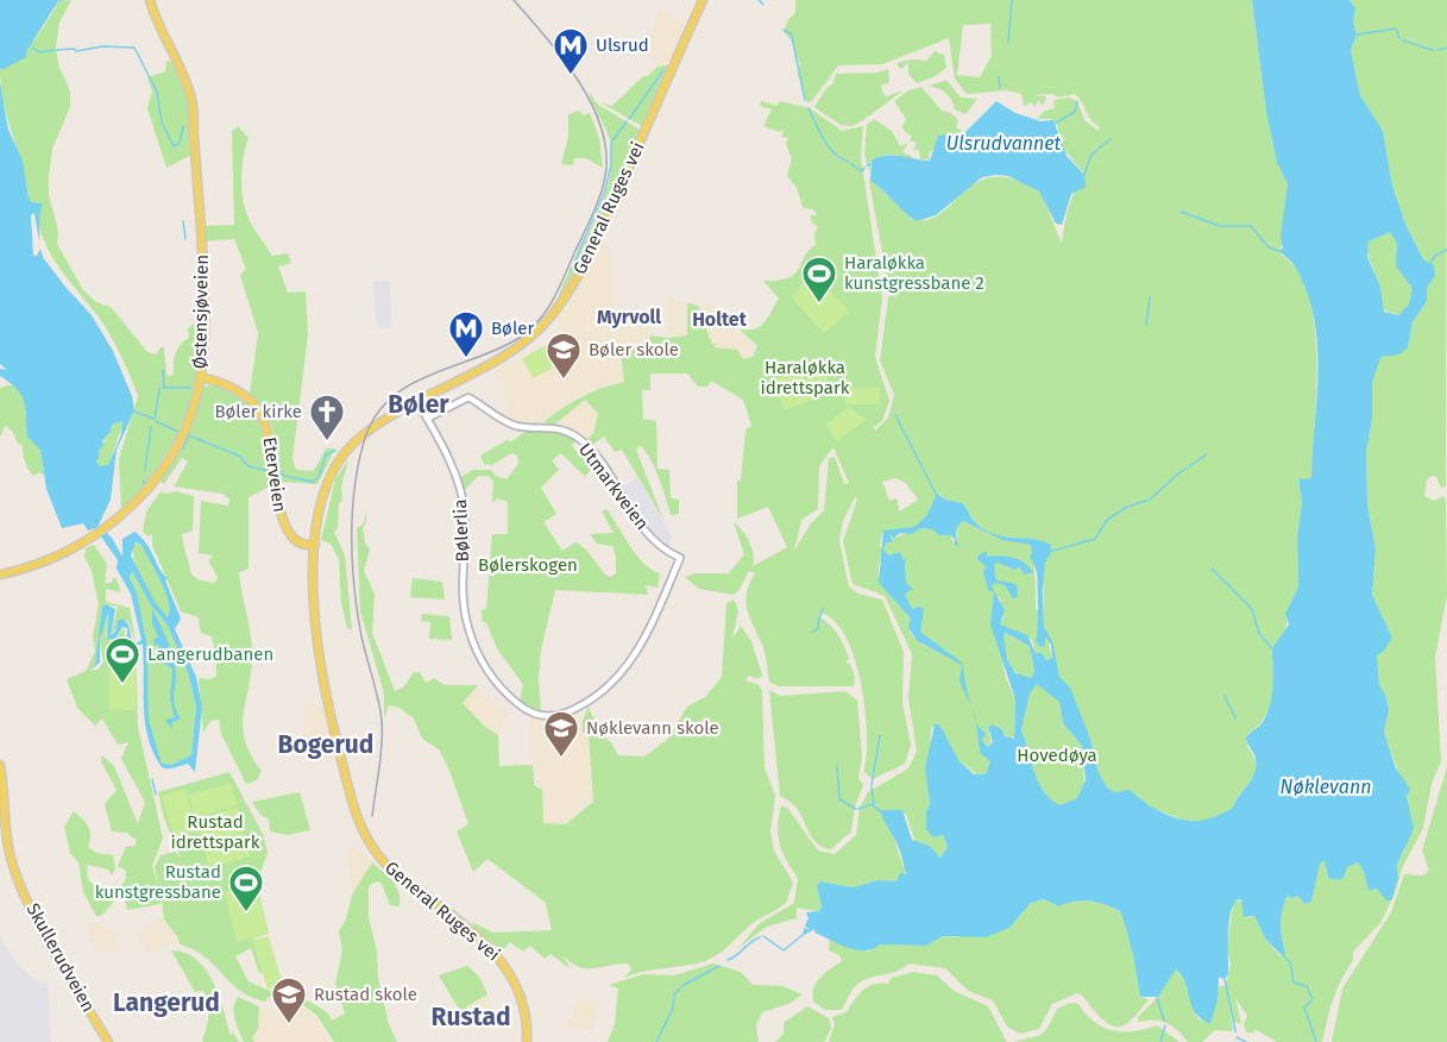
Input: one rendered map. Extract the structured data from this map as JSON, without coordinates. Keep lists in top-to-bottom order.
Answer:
{
  "streets": {
    "main road": [
      "General Ruges vei",
      "Østensjøveien",
      "Eterveien",
      "Skullerudveien"
    ],
    "street": ["Utmarkveien", "Bølerlia"]
  },
  "crossings": [
    ["General Ruges vei", "Eterveien"],
    ["General Ruges vei", "Bølerlia"],
    ["Østensjøveien", "Eterveien"],
    ["Utmarkveien", "Bølerlia"]
  ],
  "districts": [
    "Myrvoll",
    "Holtet",
    "Bøler",
    "Bogerud",
    "Langerud",
    "Rustad"
  ],
  "water": ["Ulsrudvannet", "Nøklevann"],
  "parks": [
    "Haraløkka idrettspark",
    "Bølerskogen",
    "Hovedøya",
    "Rustad idrettspark"
  ],
  "places": {
    "metro station": ["Ulsrud", "Bøler"],
    "sports": ["Haraløkka kunstgressbane 2", "Langerudbanen", "Rustad kunstgressbane"],
    "school or university": ["Bøler skole", "Nøklevann skole", "Rustad skole"],
    "church": ["Bøler kirke"]
  }
}
